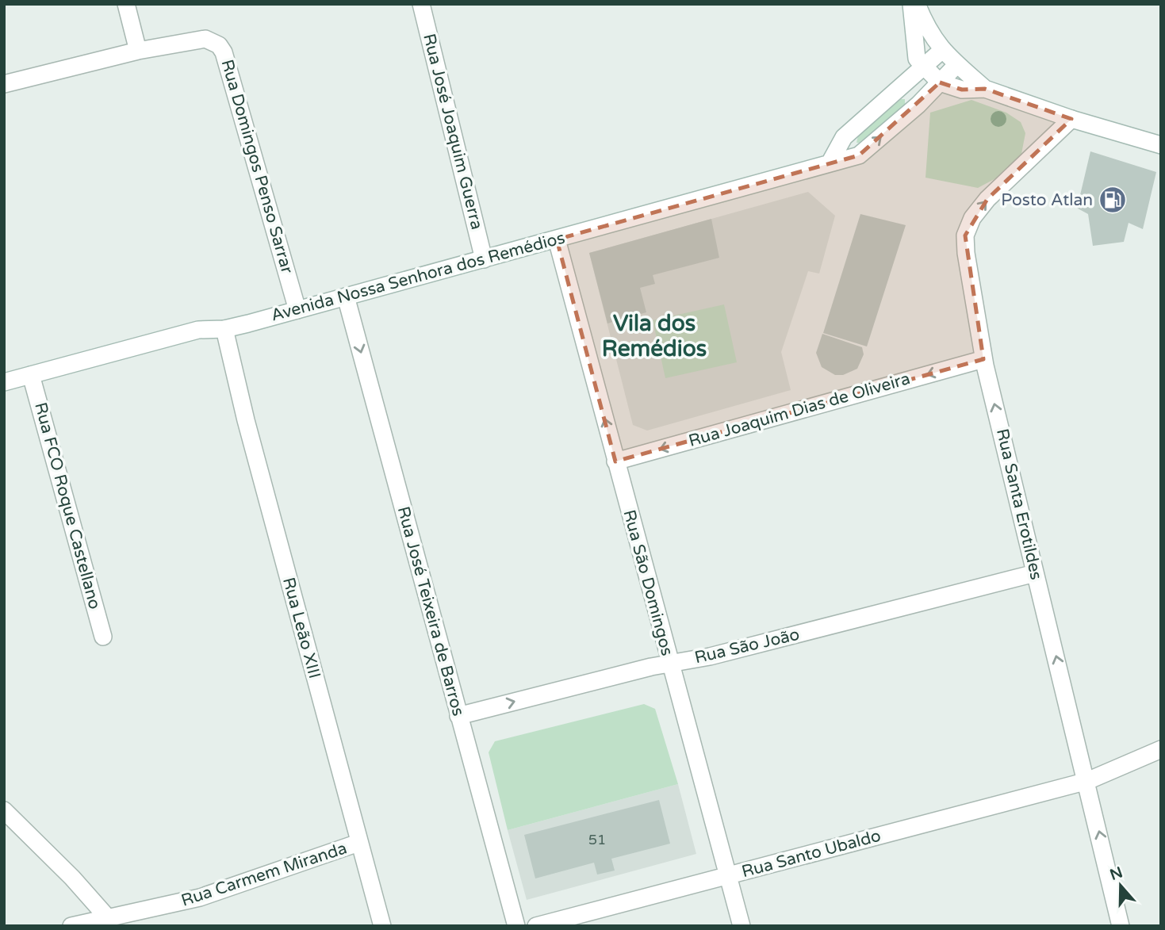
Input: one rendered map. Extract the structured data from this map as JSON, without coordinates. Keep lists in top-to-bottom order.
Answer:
{
  "streets": {
    "street": [
      "Rua José Joaquim Guerra",
      "Rua Domingos Penso Sarrar",
      "Avenida Nossa Senhora dos Remédios",
      "Rua Joaquim Dias de Oliveira",
      "Rua Santa Erotildes",
      "Rua FCO Roque Castellano",
      "Rua São Domingos",
      "Rua José Teixeira de Barros",
      "Rua Leão XIII",
      "Rua São João",
      "Rua Santo Ubaldo",
      "Rua Carmem Miranda"
    ]
  },
  "crossings": [
    ["Rua José Joaquim Guerra", "Avenida Nossa Senhora dos Remédios"],
    ["Rua Domingos Penso Sarrar", "Avenida Nossa Senhora dos Remédios"],
    ["Avenida Nossa Senhora dos Remédios", "Rua FCO Roque Castellano"],
    ["Avenida Nossa Senhora dos Remédios", "Rua São Domingos"],
    ["Avenida Nossa Senhora dos Remédios", "Rua José Teixeira de Barros"],
    ["Avenida Nossa Senhora dos Remédios", "Rua Leão XIII"],
    ["Rua Joaquim Dias de Oliveira", "Rua Santa Erotildes"],
    ["Rua Joaquim Dias de Oliveira", "Rua São Domingos"],
    ["Rua Santa Erotildes", "Rua São João"],
    ["Rua Santa Erotildes", "Rua Santo Ubaldo"],
    ["Rua São Domingos", "Rua São João"],
    ["Rua São Domingos", "Rua Santo Ubaldo"],
    ["Rua José Teixeira de Barros", "Rua São João"],
    ["Rua Leão XIII", "Rua Carmem Miranda"]
  ],
  "one_way": [
    "Rua Joaquim Dias de Oliveira",
    "Rua Santa Erotildes",
    "Rua José Teixeira de Barros",
    "Rua São João"
  ],
  "districts": ["Vila dos Remédios"],
  "places": {
    "fuel station": ["Posto Atlan"]
  },
  "house_numbers": ["51"],
  "north": "top"
}
